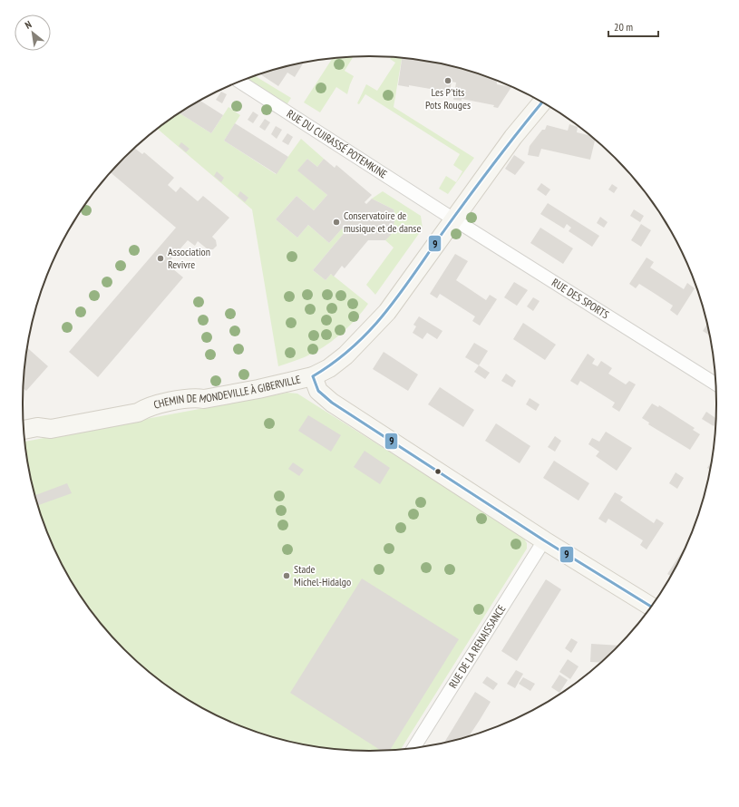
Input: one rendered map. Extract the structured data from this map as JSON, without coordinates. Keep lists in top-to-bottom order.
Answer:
{
  "streets": {
    "street": [
      "RUE DU CUIRASSÉ POTEMKINE",
      "RUE DES SPORTS",
      "CHEMIN DE MONDEVILLE À GIBERVILLE",
      "RUE DE LA RENAISSANCE"
    ]
  },
  "crossings": [
    ["RUE DU CUIRASSÉ POTEMKINE", "RUE DES SPORTS"],
    ["RUE DU CUIRASSÉ POTEMKINE", "CHEMIN DE MONDEVILLE À GIBERVILLE"],
    ["RUE DES SPORTS", "CHEMIN DE MONDEVILLE À GIBERVILLE"]
  ],
  "places": [
    "Les P'tits Pots Rouges",
    "Conservatoire de musique et de danse",
    "Association Revivre",
    "Stade Michel-Hidalgo"
  ],
  "lines": ["transit line 9"],
  "scale_bar": "20 m",
  "north": "top left"
}
